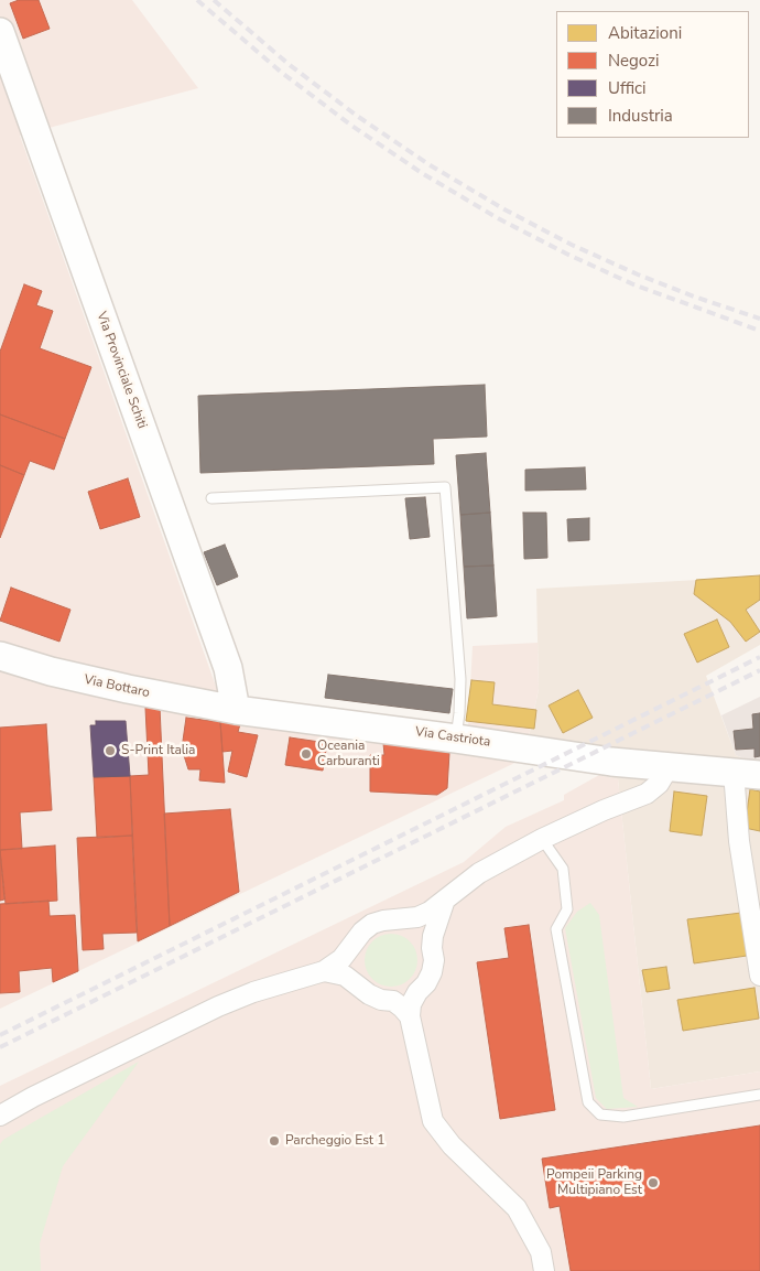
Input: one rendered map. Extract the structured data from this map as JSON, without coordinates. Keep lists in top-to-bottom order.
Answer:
{
  "streets": {
    "main road": ["Via Provinciale Schiti", "Via Bottaro", "Via Castriota"]
  },
  "crossings": [
    ["Via Provinciale Schiti", "Via Bottaro"],
    ["Via Provinciale Schiti", "Via Castriota"],
    ["Via Bottaro", "Via Castriota"]
  ],
  "places": [
    "S-Print Italia",
    "Oceania Carburanti",
    "Parcheggio Est 1",
    "Pompeii Parking Multipiano Est"
  ],
  "legend": [
    "Abitazioni",
    "Negozi",
    "Uffici",
    "Industria"
  ]
}
